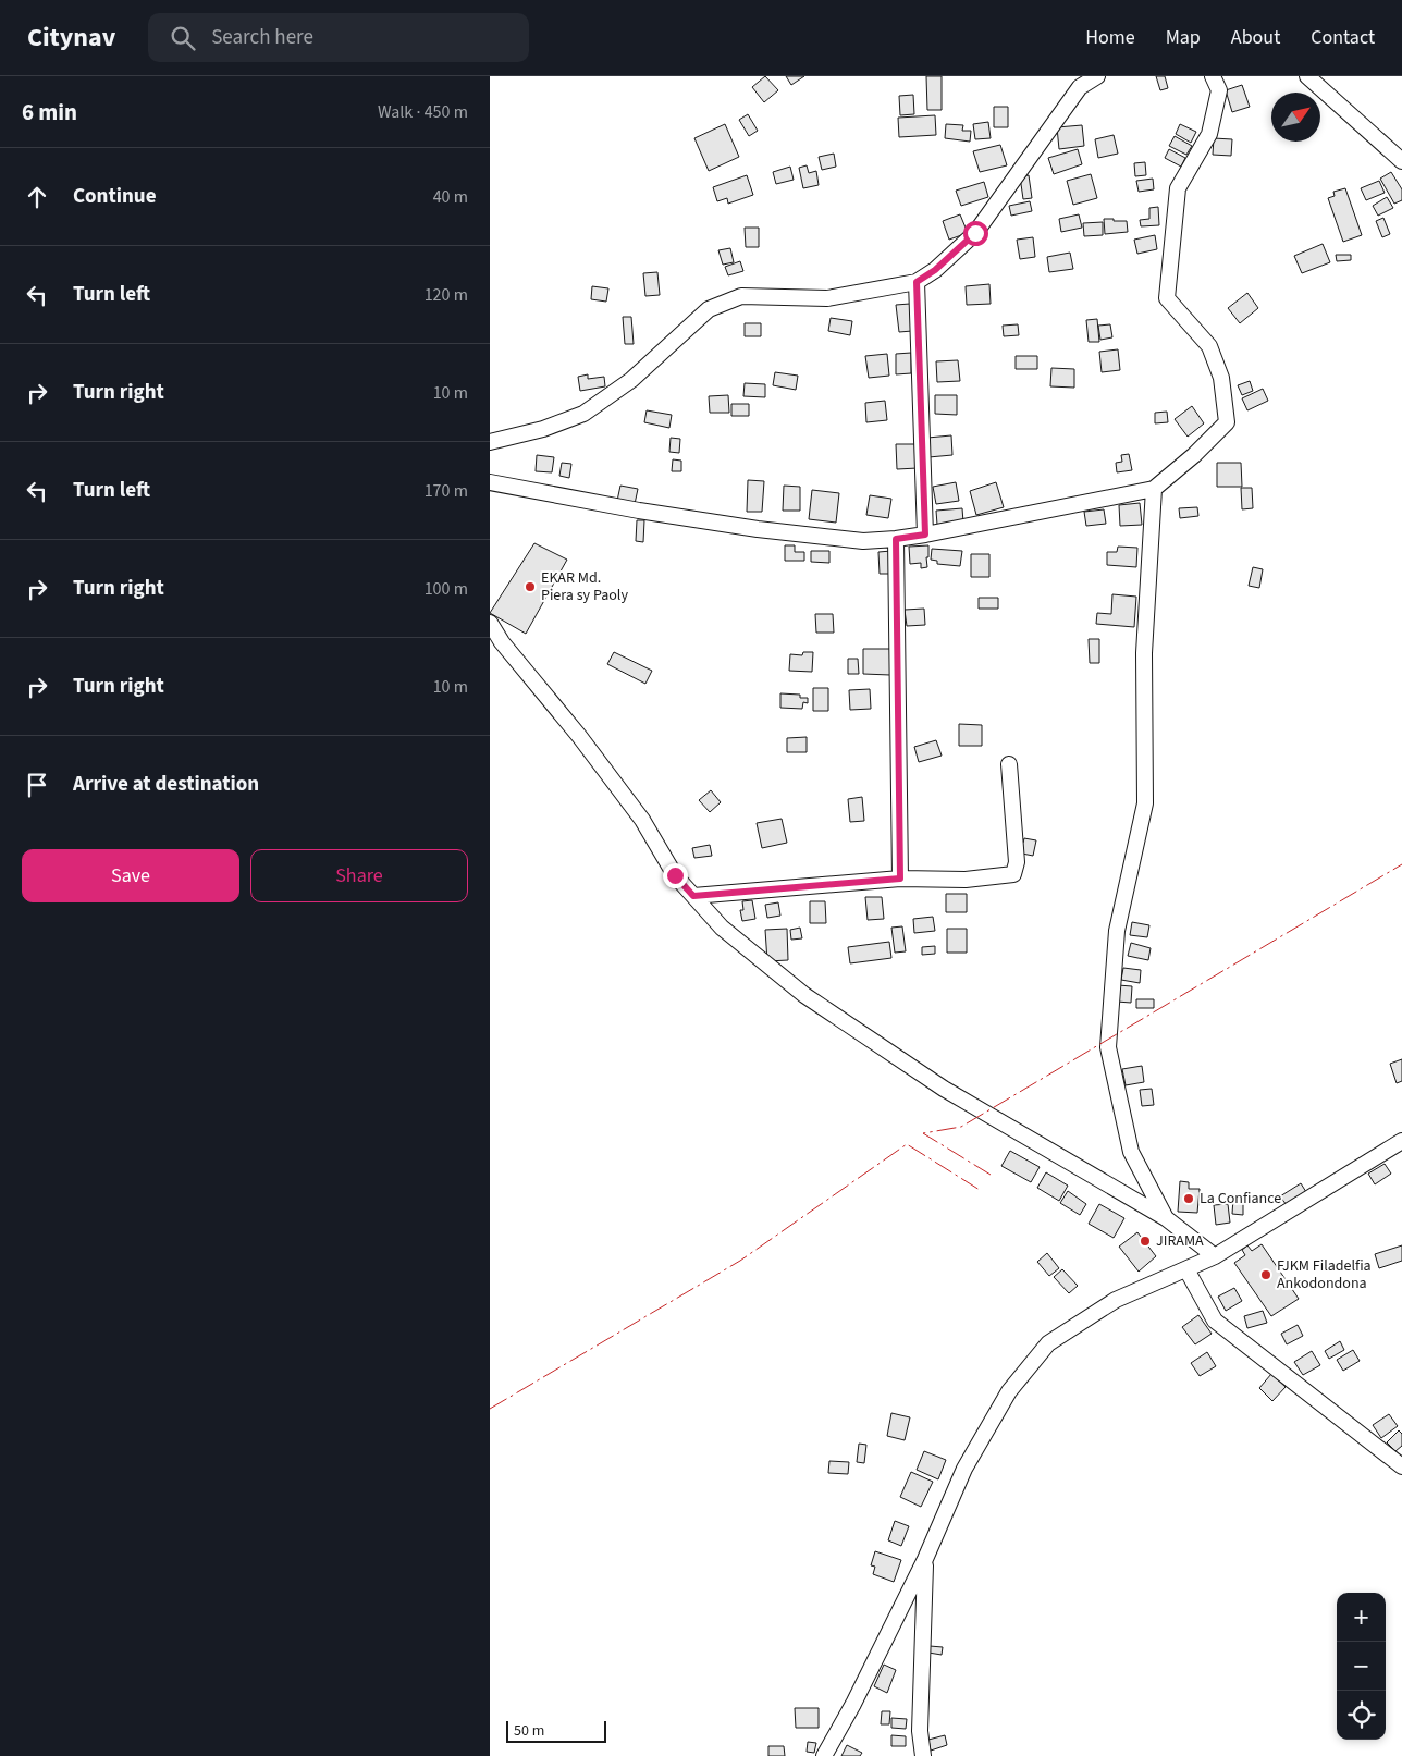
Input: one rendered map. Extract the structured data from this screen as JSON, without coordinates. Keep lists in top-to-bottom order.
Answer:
{
  "places": [
    "EKAR Md. Piera sy Paoly",
    "La Confiance",
    "JIRAMA",
    "FJKM Filadelfia Ankodondona"
  ],
  "scale_bar": "50 m",
  "north": "top right",
  "page": {
    "header": "Citynav",
    "search": "Search here",
    "nav": [
      "Home",
      "Map",
      "About",
      "Contact"
    ],
    "heading": ["6 min", "Walk · 450 m"],
    "list": [
      ["Continue", "40 m"],
      ["Turn left", "120 m"],
      ["Turn right", "10 m"],
      ["Turn left", "170 m"],
      ["Turn right", "100 m"],
      ["Turn right", "10 m"],
      "Arrive at destination"
    ],
    "buttons": ["Save", "Share"],
    "map_buttons": ["+", "−"],
    "scale": "50 m"
  }
}
